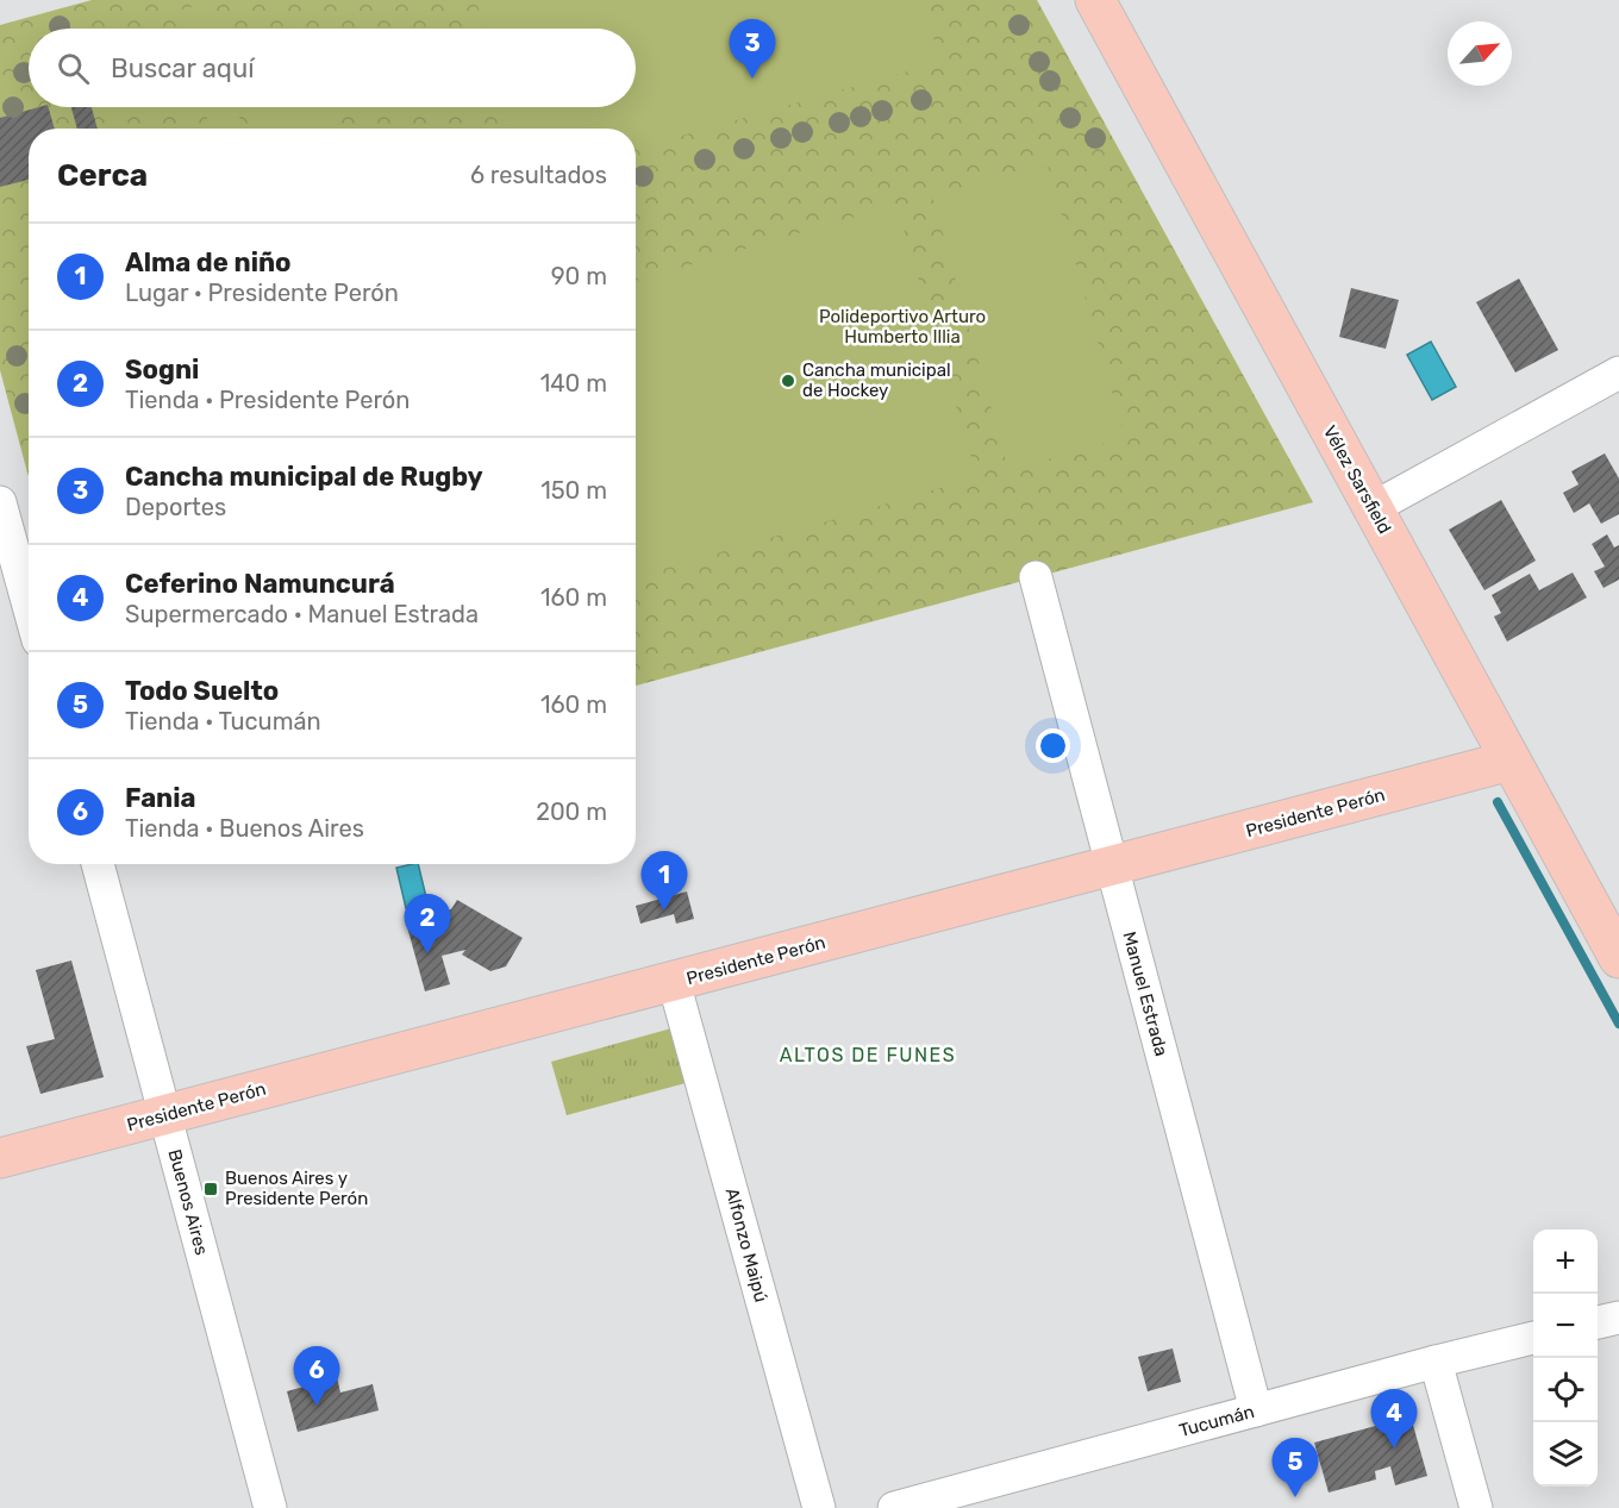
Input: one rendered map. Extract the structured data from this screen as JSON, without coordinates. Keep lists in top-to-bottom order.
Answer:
{
  "streets": {
    "main road": ["Vélez Sarsfield", "Presidente Perón"],
    "street": [
      "Manuel Estrada",
      "Buenos Aires",
      "Alfonzo Maipú",
      "Tucumán"
    ]
  },
  "crossings": [
    ["Vélez Sarsfield", "Presidente Perón"],
    ["Presidente Perón", "Manuel Estrada"],
    ["Presidente Perón", "Buenos Aires"],
    ["Presidente Perón", "Alfonzo Maipú"],
    ["Manuel Estrada", "Tucumán"]
  ],
  "districts": ["ALTOS DE FUNES"],
  "parks": ["Polideportivo Arturo Humberto Illia"],
  "places": {
    "other": ["Cancha municipal de Hockey"],
    "transit": ["Buenos Aires y Presidente Perón"]
  },
  "north": "top right",
  "page": {
    "pins": [
      "3",
      "1",
      "2",
      "6",
      "4",
      "5"
    ],
    "search": "Buscar aquí",
    "heading": ["Cerca", "6 resultados"],
    "list": [
      {
        "mark": "1",
        "name": "Alma de niño",
        "note": "Lugar · Presidente Perón",
        "value": "90 m"
      },
      {
        "mark": "2",
        "name": "Sogni",
        "note": "Tienda · Presidente Perón",
        "value": "140 m"
      },
      {
        "mark": "3",
        "name": "Cancha municipal de Rugby",
        "note": "Deportes",
        "value": "150 m"
      },
      {
        "mark": "4",
        "name": "Ceferino Namuncurá",
        "note": "Supermercado · Manuel Estrada",
        "value": "160 m"
      },
      {
        "mark": "5",
        "name": "Todo Suelto",
        "note": "Tienda · Tucumán",
        "value": "160 m"
      },
      {
        "mark": "6",
        "name": "Fania",
        "note": "Tienda · Buenos Aires",
        "value": "200 m"
      }
    ],
    "map_buttons": ["+", "−"]
  }
}
